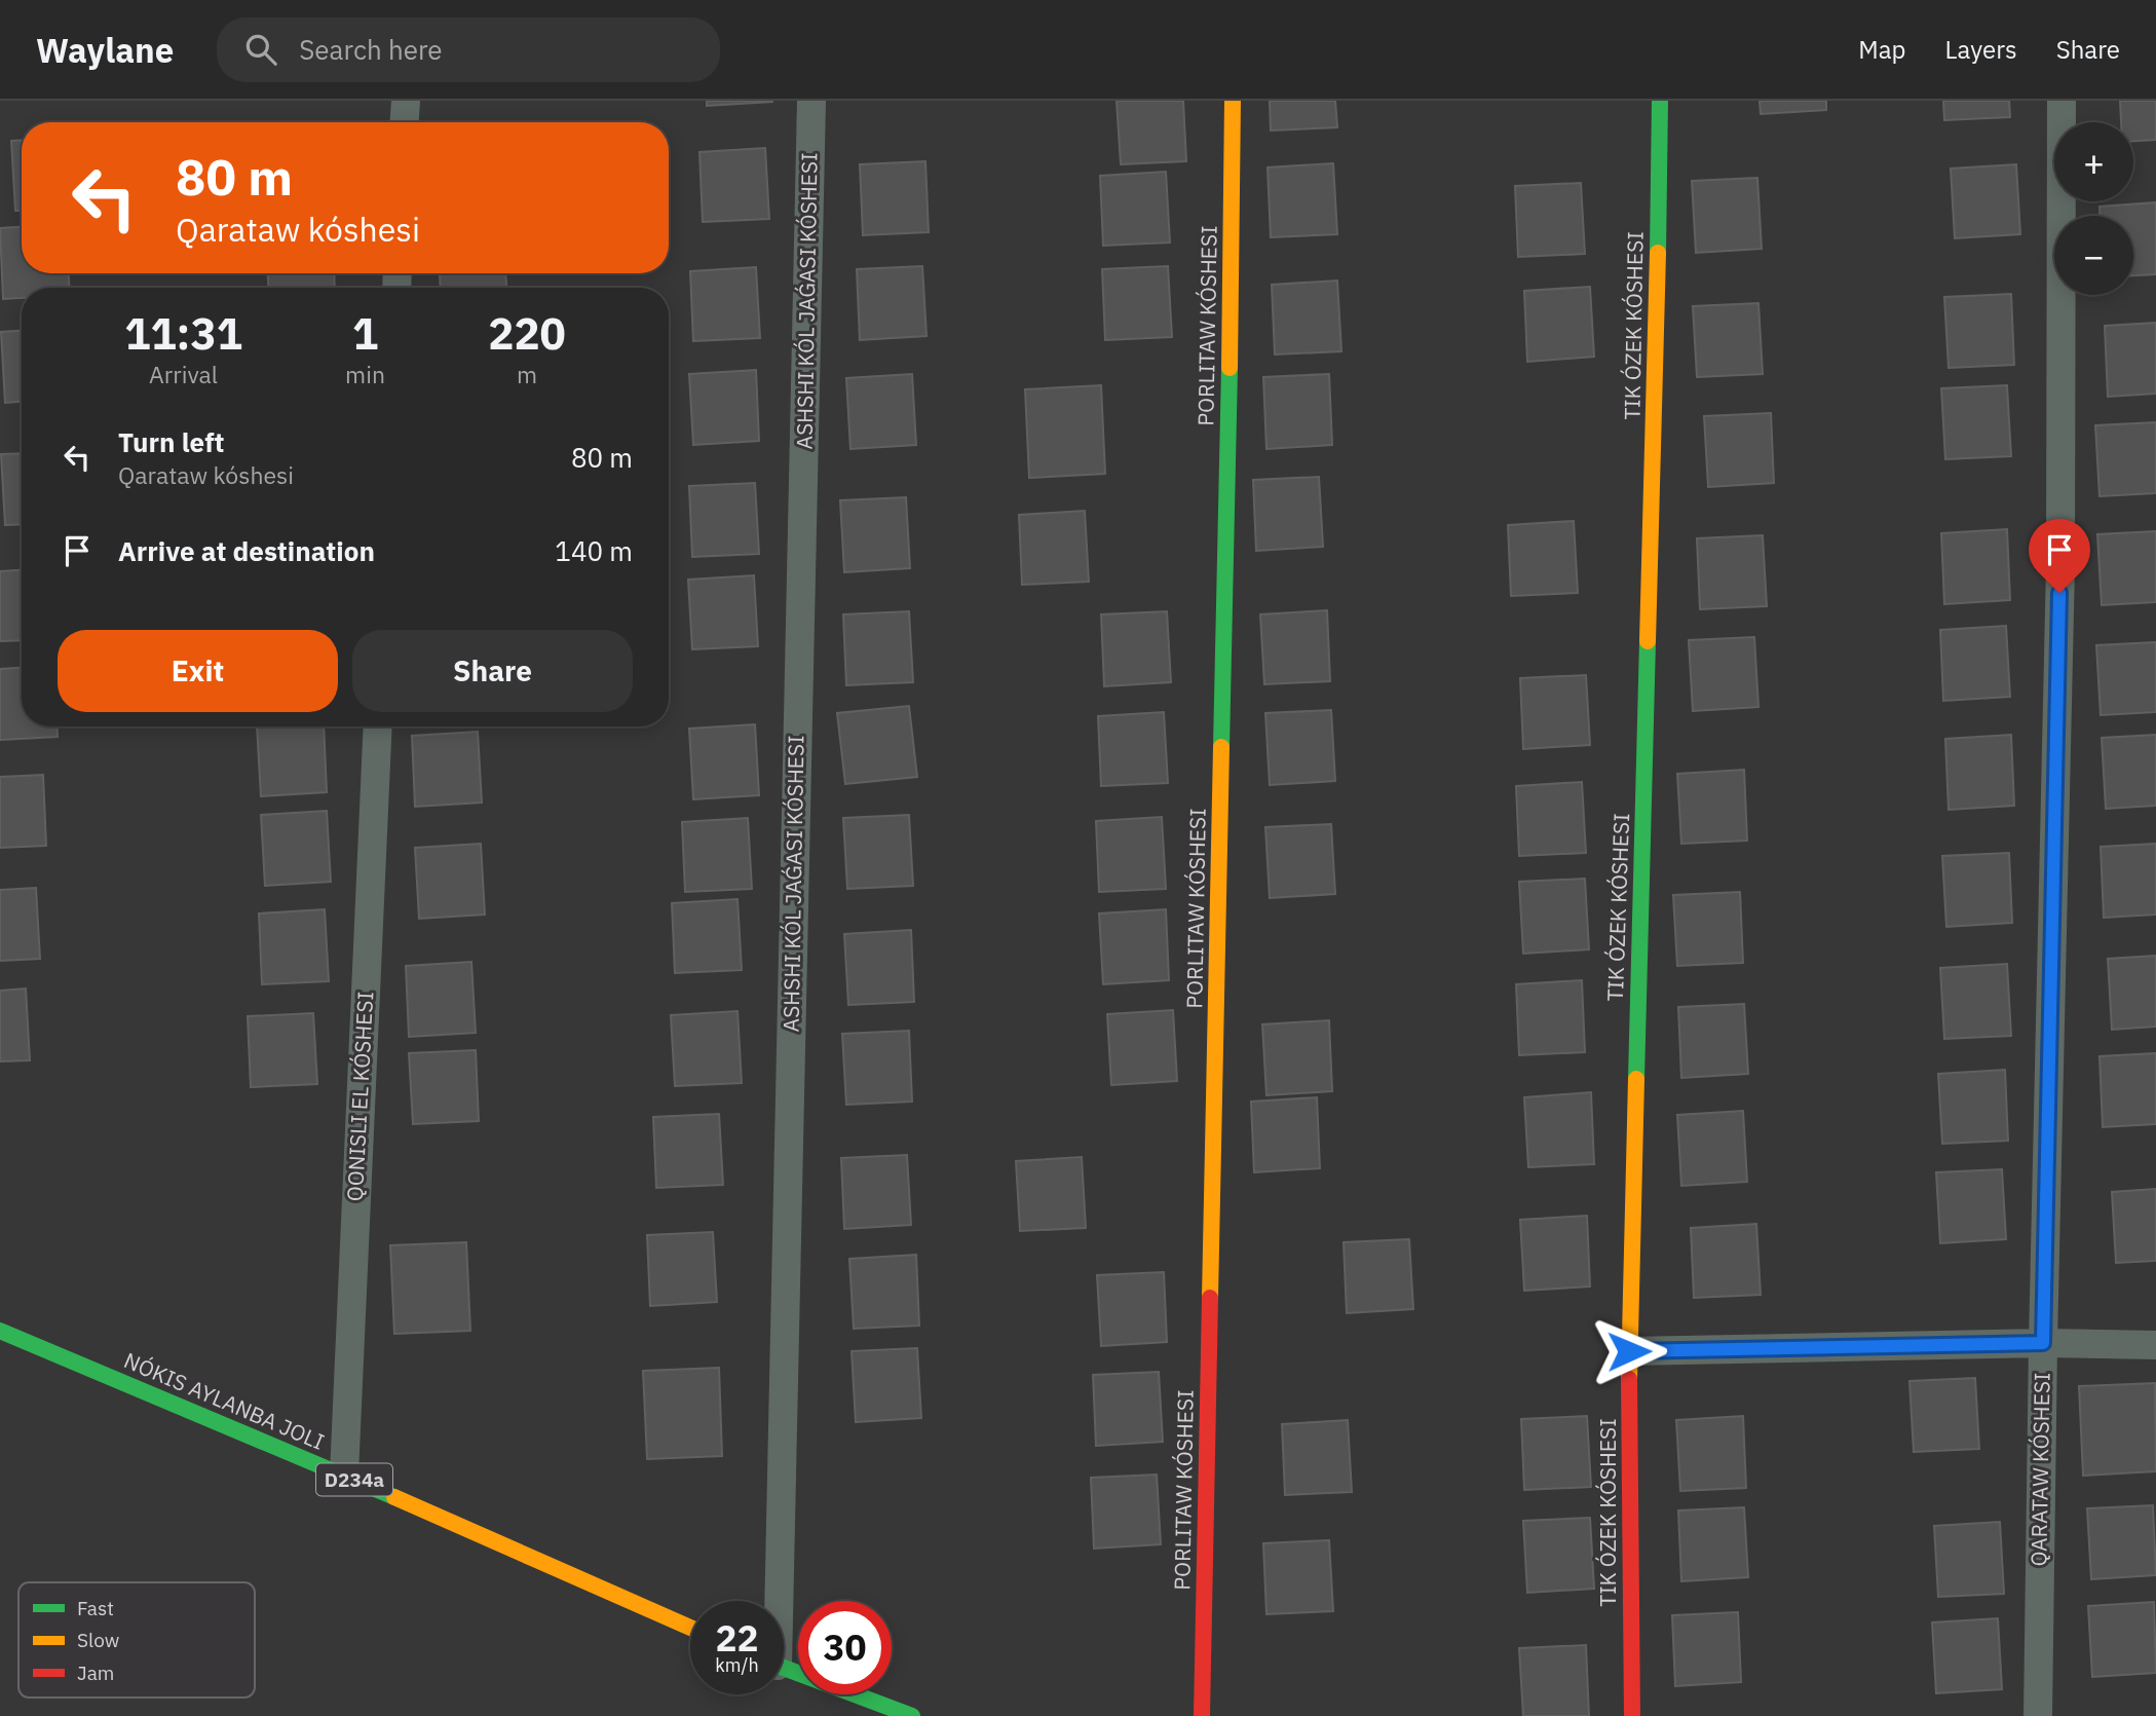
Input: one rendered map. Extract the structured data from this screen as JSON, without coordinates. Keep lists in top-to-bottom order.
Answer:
{
  "streets": {
    "street": ["TIK ÓZEK KÓSHESI", "QARATAW KÓSHESI", "D234a"]
  },
  "legend": ["Fast", "Slow", "Jam"],
  "page": {
    "header": "Waylane",
    "search": "Search here",
    "nav": ["Map", "Layers", "Share"],
    "map_buttons": ["+", "−"],
    "turn": ["80 m", "Qarataw kóshesi"],
    "eta": [
      "11:31",
      "Arrival",
      "1",
      "min",
      "220",
      "m"
    ],
    "list": [
      {
        "name": "Turn left",
        "note": "Qarataw kóshesi",
        "value": "80 m"
      },
      {
        "name": "Arrive at destination",
        "value": "140 m"
      }
    ],
    "buttons": ["Exit", "Share"],
    "speed": "22 km/h",
    "limit": "30"
  }
}
